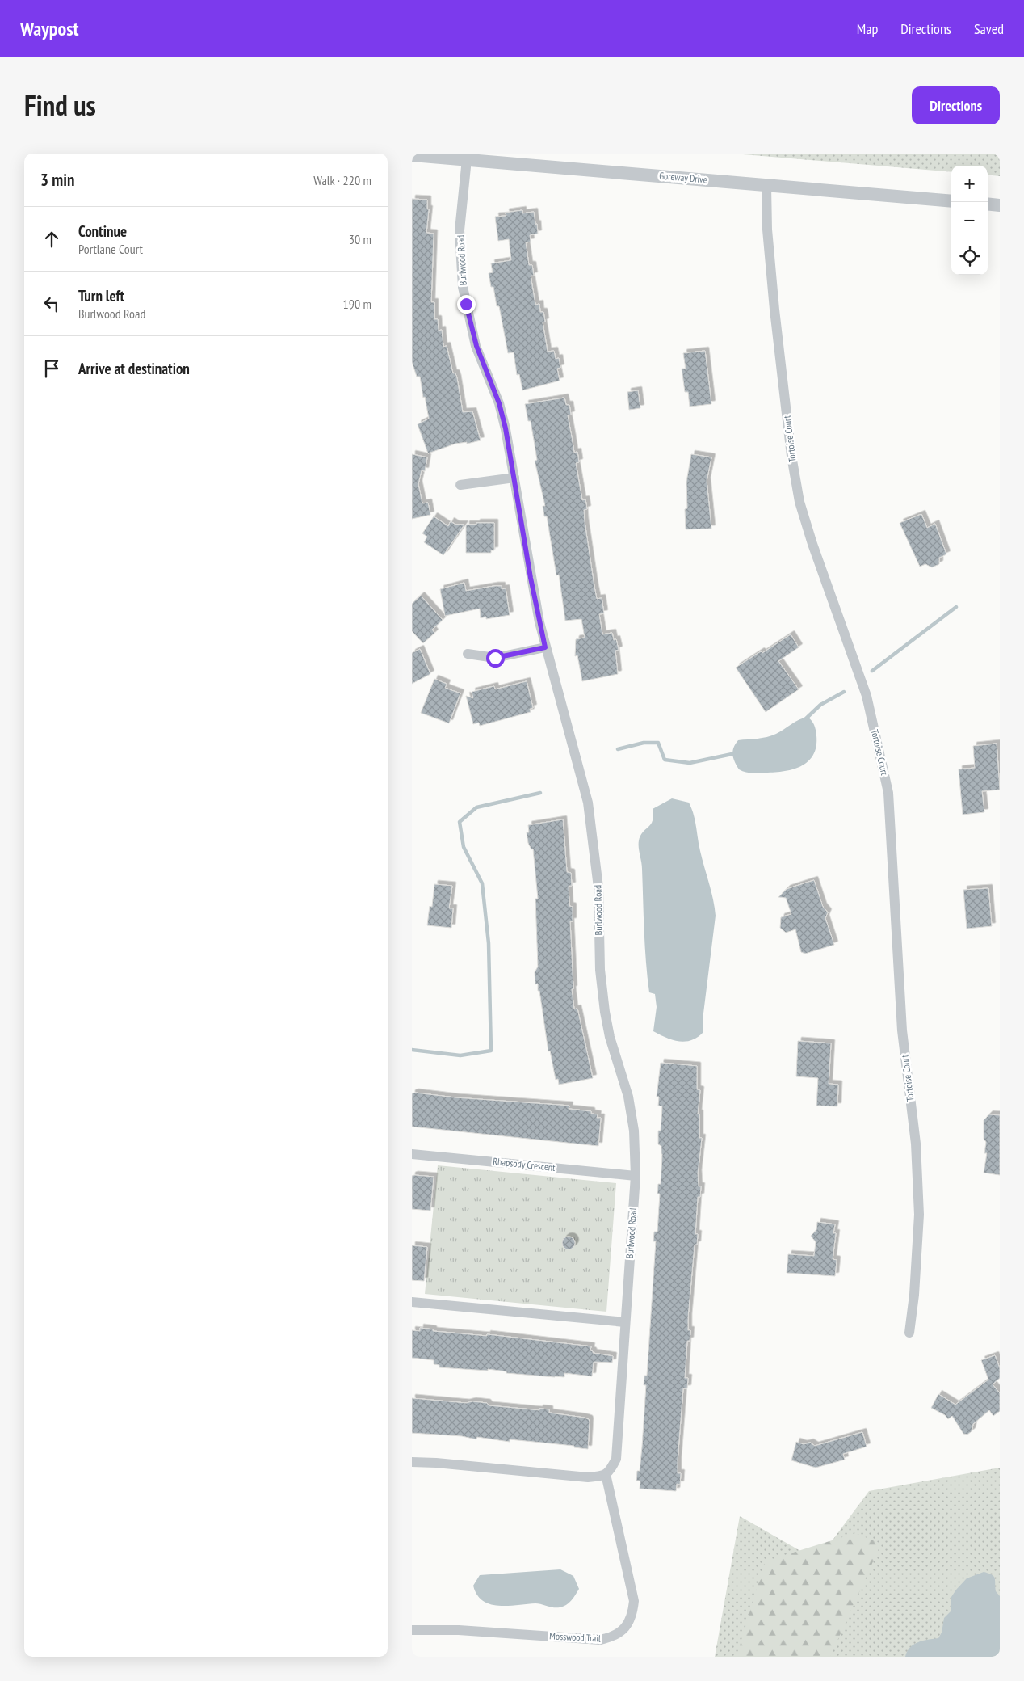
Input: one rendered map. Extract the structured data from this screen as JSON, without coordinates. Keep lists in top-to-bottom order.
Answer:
{
  "streets": {
    "street": [
      "Goreway Drive",
      "Burlwood Road",
      "Tortoise Court",
      "Rhapsody Crescent",
      "Mosswood Trail"
    ]
  },
  "crossings": [
    ["Goreway Drive", "Burlwood Road"],
    ["Goreway Drive", "Tortoise Court"],
    ["Burlwood Road", "Rhapsody Crescent"],
    ["Burlwood Road", "Mosswood Trail"]
  ],
  "page": {
    "header": "Waypost",
    "nav": ["Map", "Directions", "Saved"],
    "title": "Find us",
    "buttons": "Directions",
    "heading": ["3 min", "Walk · 220 m"],
    "map_buttons": ["+", "−"],
    "list": [
      ["Continue", "Portlane Court", "30 m"],
      ["Turn left", "Burlwood Road", "190 m"],
      "Arrive at destination"
    ]
  }
}
